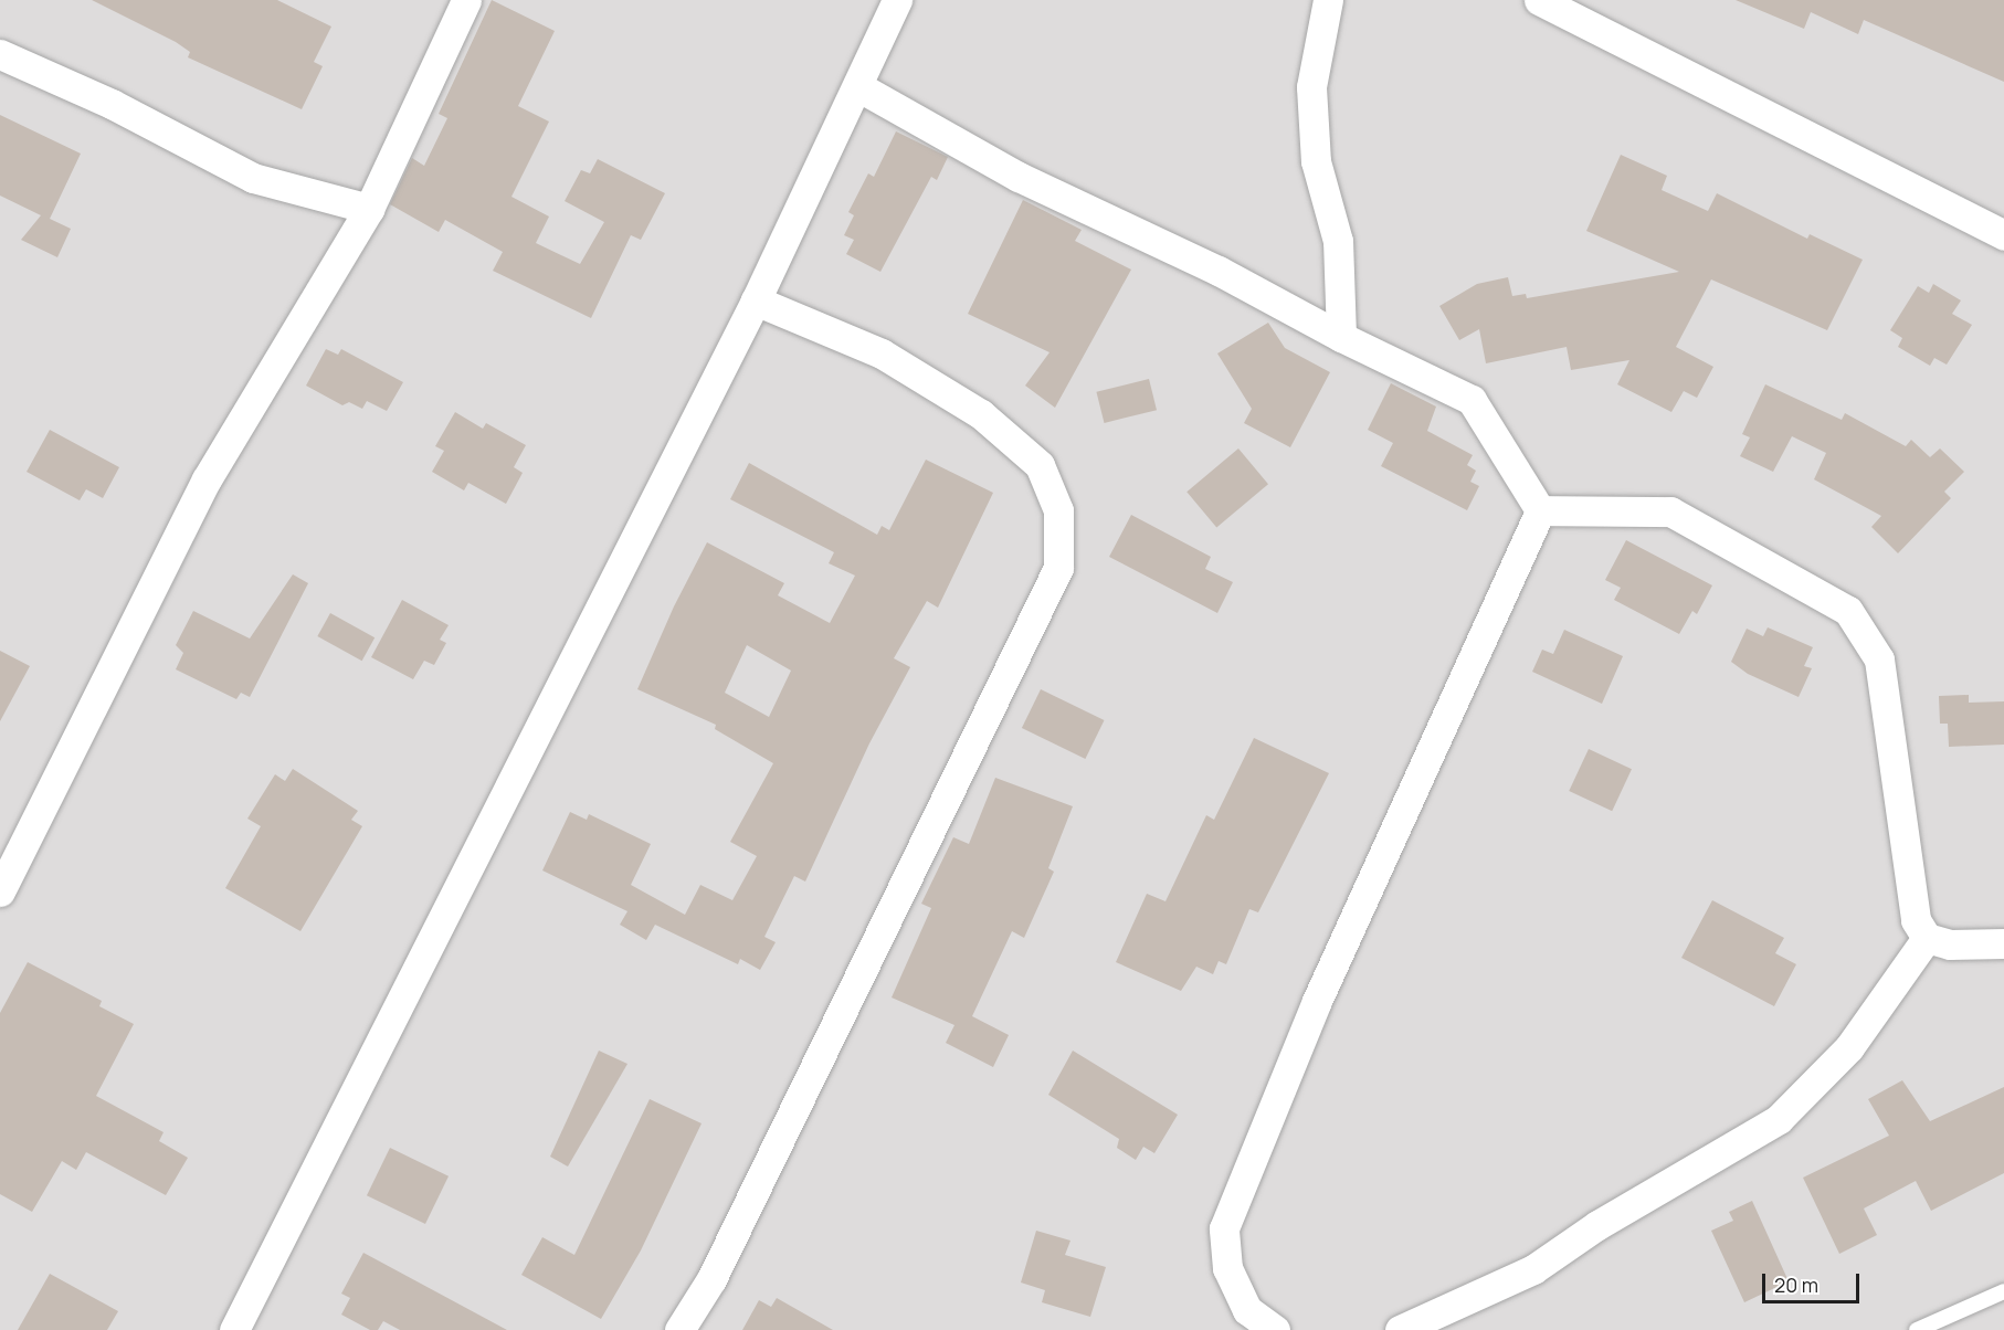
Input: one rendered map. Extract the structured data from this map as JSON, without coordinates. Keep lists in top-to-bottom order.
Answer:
{
  "scale_bar": "20 m"
}
